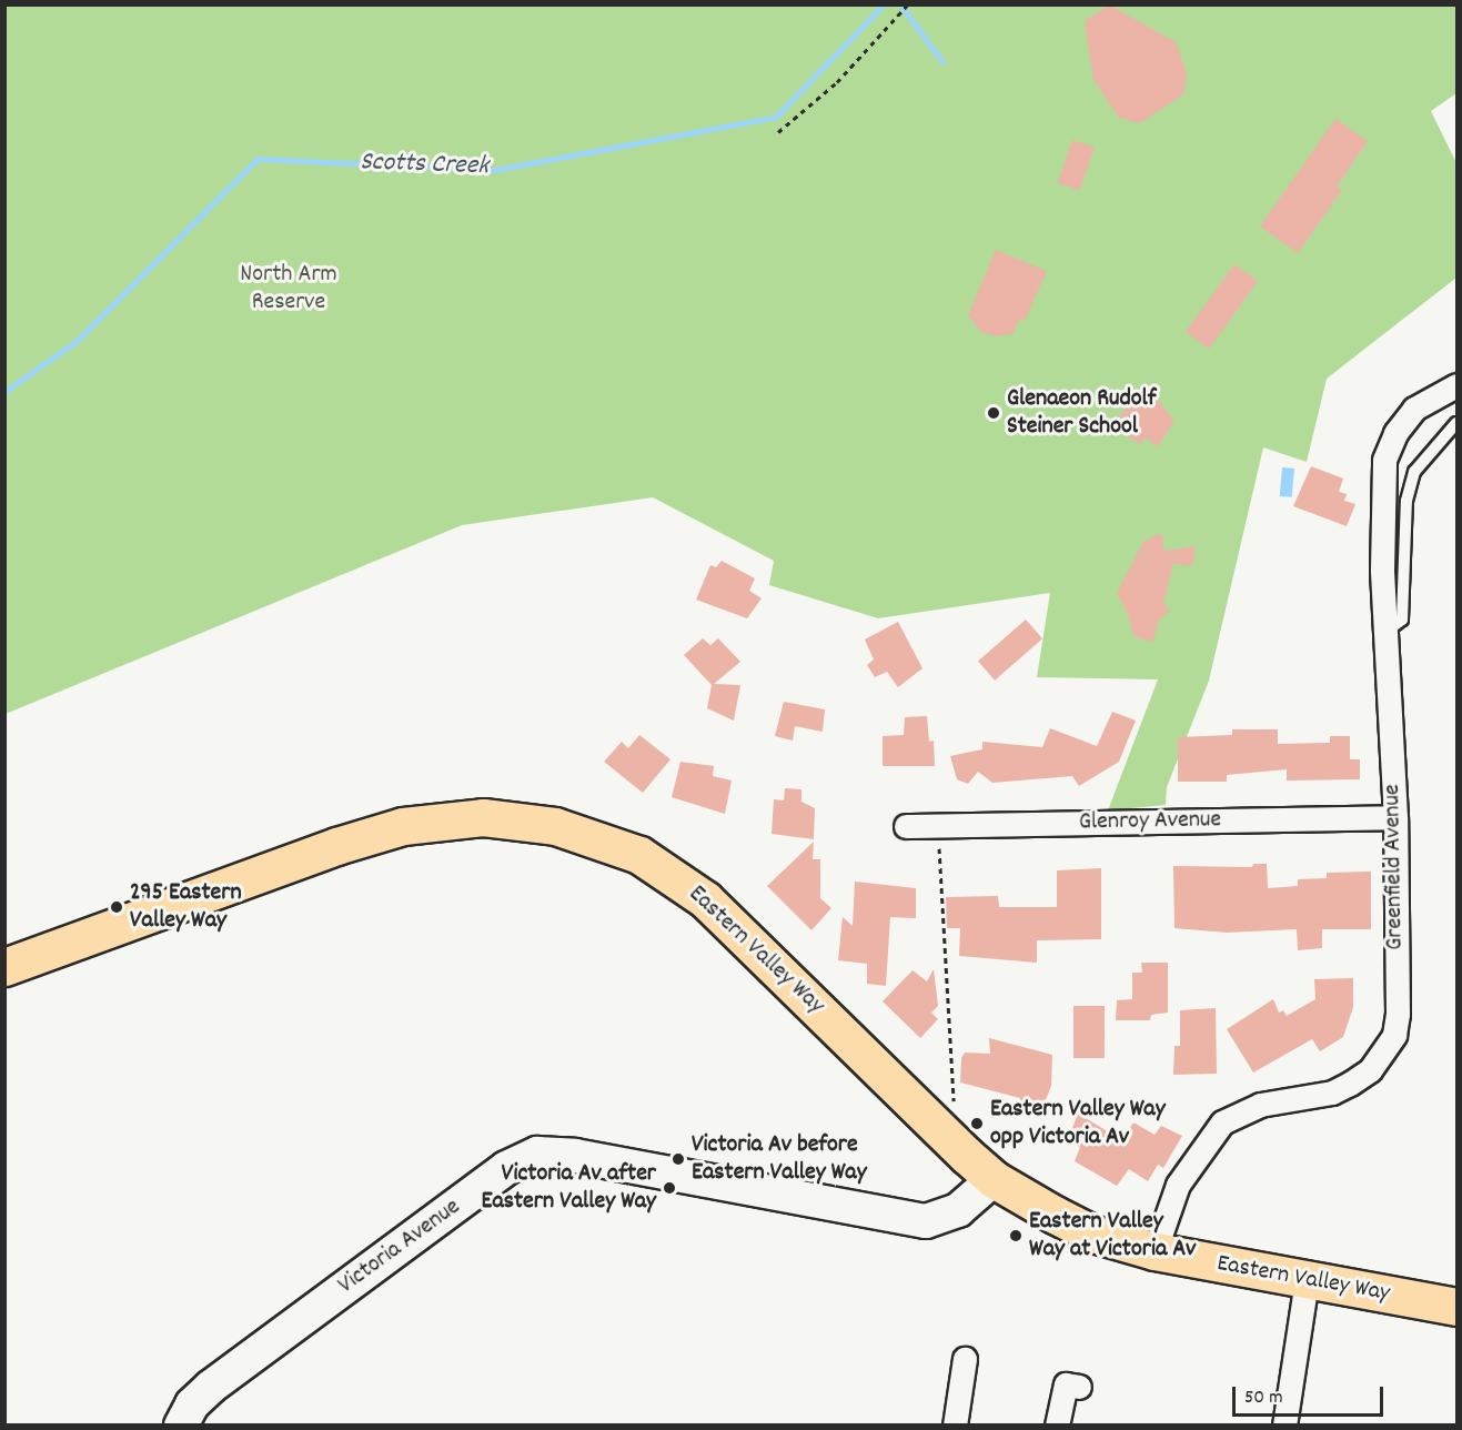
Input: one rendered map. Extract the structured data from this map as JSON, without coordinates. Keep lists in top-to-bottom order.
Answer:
{
  "streets": {
    "main road": ["Eastern Valley Way"],
    "street": ["Glenroy Avenue", "Greenfield Avenue", "Victoria Avenue"]
  },
  "crossings": [
    ["Glenroy Avenue", "Greenfield Avenue"],
    ["Greenfield Avenue", "Eastern Valley Way"],
    ["Eastern Valley Way", "Victoria Avenue"]
  ],
  "water": ["Scotts Creek"],
  "parks": ["North Arm Reserve"],
  "places": [
    "Glenaeon Rudolf Steiner School",
    "295 Eastern Valley Way",
    "Eastern Valley Way opp Victoria Av",
    "Victoria Av before Eastern Valley Way",
    "Victoria Av after Eastern Valley Way",
    "Eastern Valley Way at Victoria Av"
  ],
  "scale_bar": "50 m"
}
